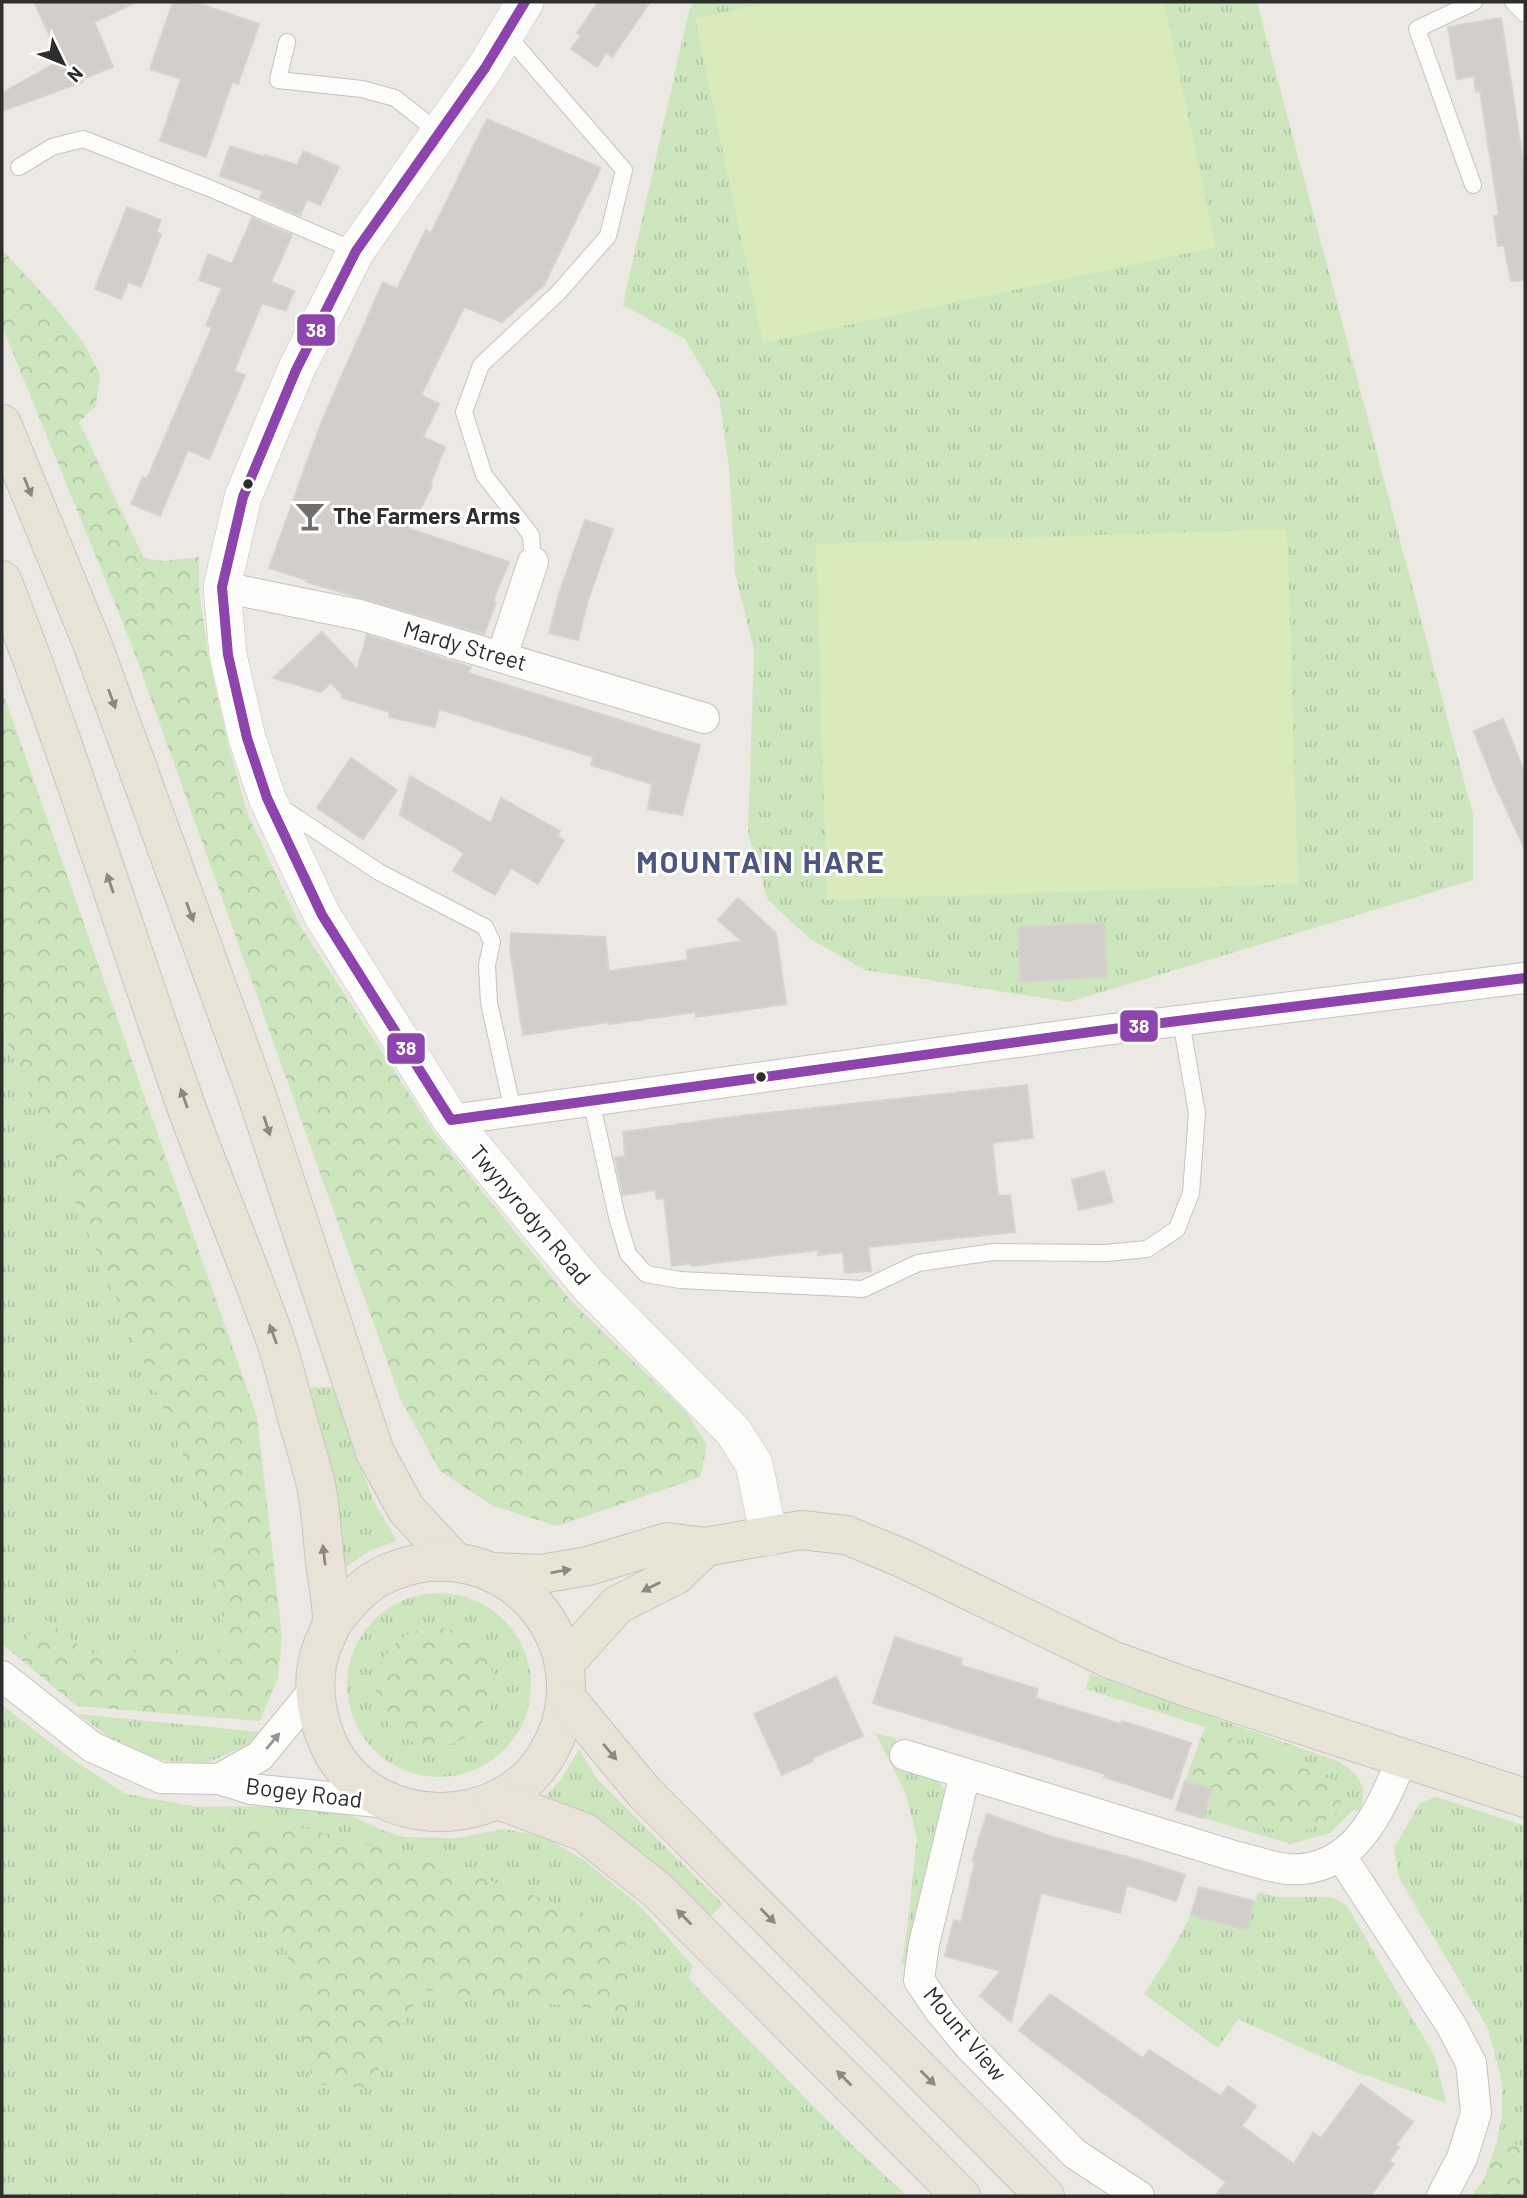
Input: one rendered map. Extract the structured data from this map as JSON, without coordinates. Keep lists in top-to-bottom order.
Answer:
{
  "streets": {
    "street": [
      "Mardy Street",
      "Twynyrodyn Road",
      "Bogey Road",
      "Mount View"
    ]
  },
  "crossings": [
    ["Mardy Street", "Twynyrodyn Road"]
  ],
  "districts": ["MOUNTAIN HARE"],
  "places": {
    "bar": ["The Farmers Arms"]
  },
  "lines": ["transit line 38"],
  "north": "bottom right"
}
